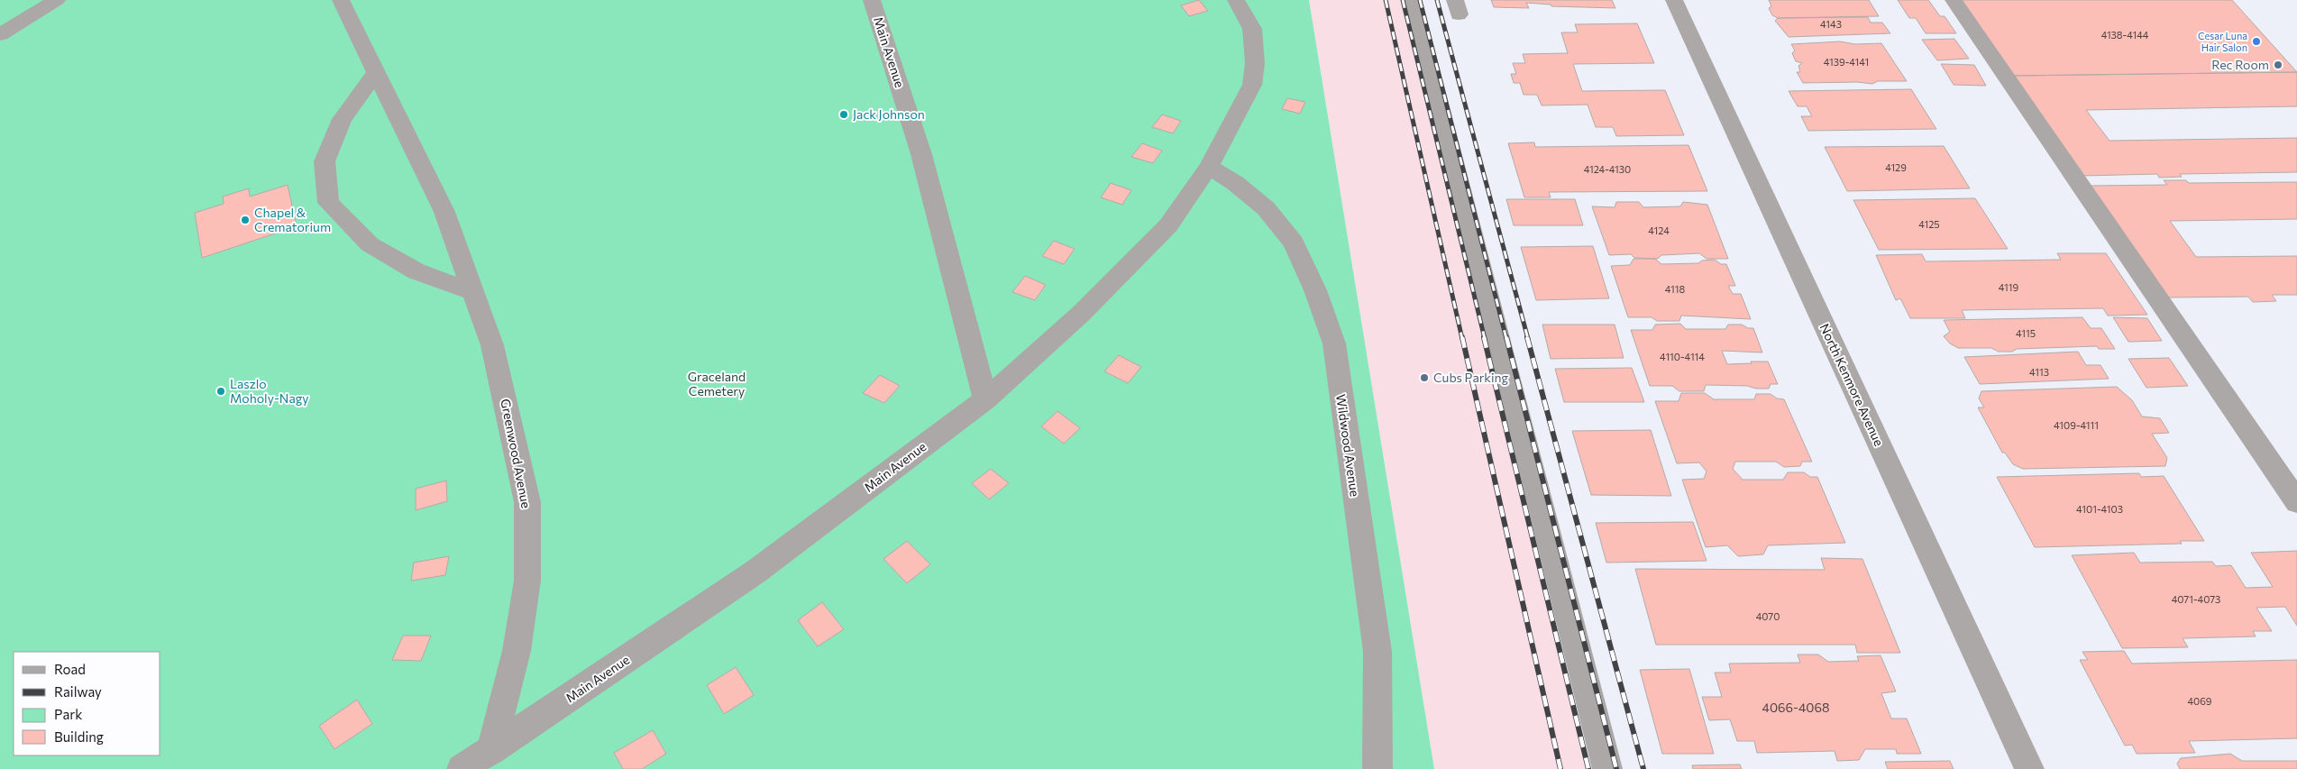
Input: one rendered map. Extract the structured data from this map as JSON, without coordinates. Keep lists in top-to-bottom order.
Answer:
{
  "streets": {
    "street": [
      "Main Avenue",
      "North Kenmore Avenue",
      "Wildwood Avenue",
      "Greenwood Avenue"
    ]
  },
  "crossings": [
    ["Main Avenue", "Greenwood Avenue"]
  ],
  "parks": ["Graceland Cemetery"],
  "places": [
    "Cesar Luna Hair Salon",
    "Rec Room",
    "Jack Johnson",
    "Chapel & Crematorium",
    "Cubs Parking",
    "Laszlo Moholy-Nagy"
  ],
  "house_numbers": [
    "4143",
    "4138-4144",
    "4139-4141",
    "4129",
    "4124-4130",
    "4125",
    "4124",
    "4119",
    "4118",
    "4115",
    "4110-4114",
    "4113",
    "4109-4111",
    "4101-4103",
    "4071-4073",
    "4070",
    "4069",
    "4066-4068"
  ],
  "legend": [
    "Road",
    "Railway",
    "Park",
    "Building"
  ]
}
